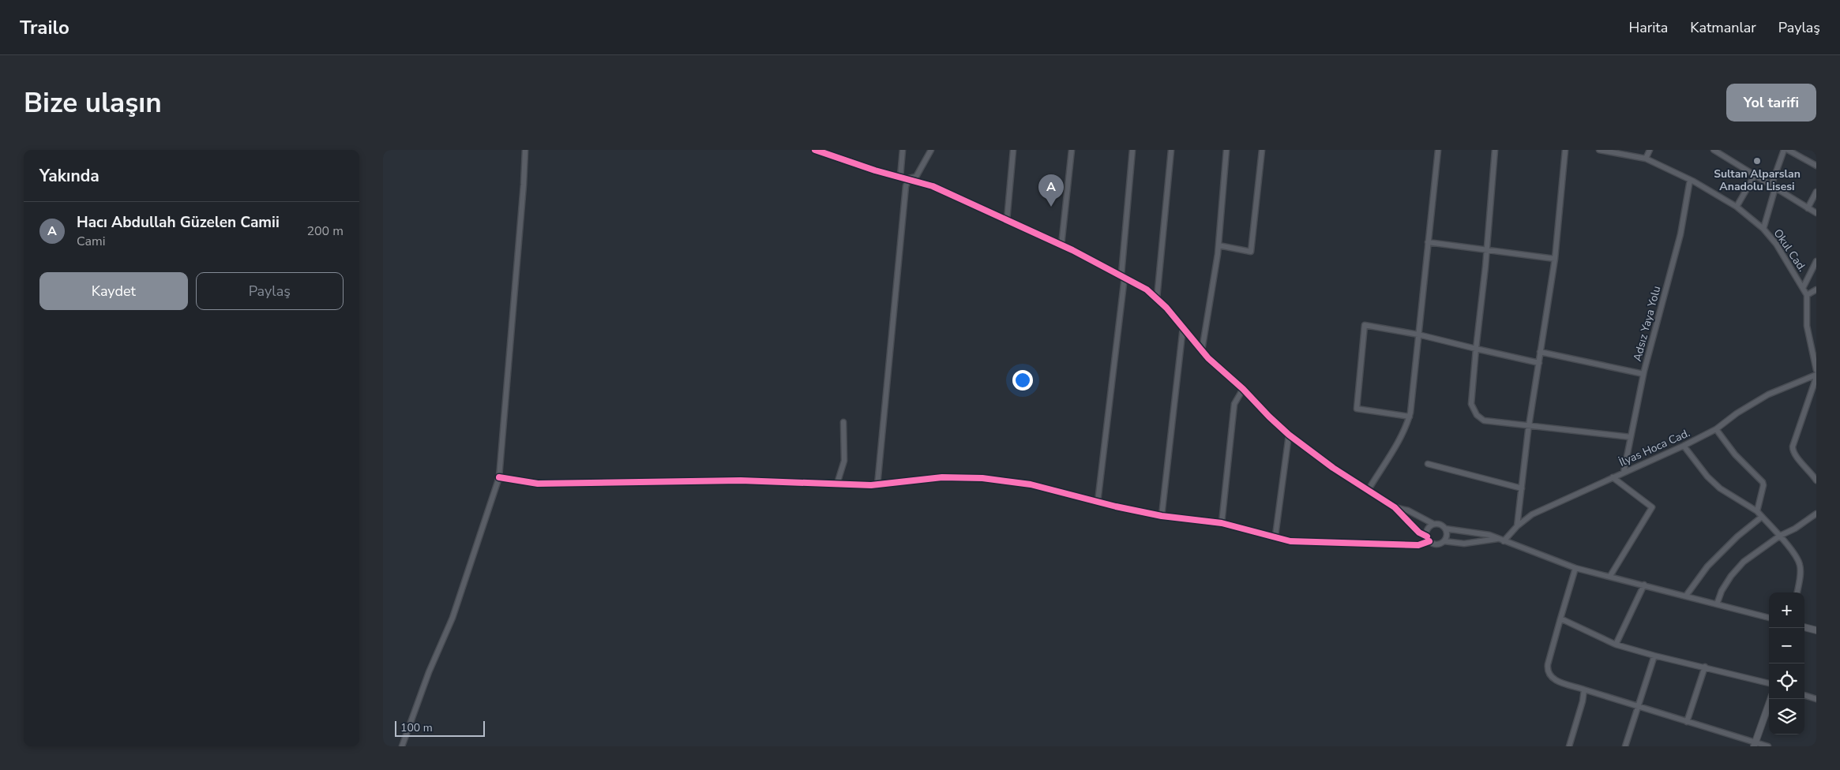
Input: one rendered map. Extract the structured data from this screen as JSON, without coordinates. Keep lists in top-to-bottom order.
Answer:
{
  "streets": {
    "street": ["Okul Cad.", "Adsız Yaya Yolu", "İlyas Hoca Cad."]
  },
  "crossings": [
    ["Okul Cad.", "Adsız Yaya Yolu"],
    ["Adsız Yaya Yolu", "İlyas Hoca Cad."]
  ],
  "places": ["Sultan Alparslan Anadolu Lisesi"],
  "scale_bar": "100 m",
  "page": {
    "header": "Trailo",
    "nav": ["Harita", "Katmanlar", "Paylaş"],
    "buttons": [
      "Yol tarifi",
      ["Kaydet", "Paylaş"]
    ],
    "title": "Bize ulaşın",
    "heading": "Yakında",
    "pins": "A",
    "list": [
      {
        "mark": "A",
        "name": "Hacı Abdullah Güzelen Camii",
        "note": "Cami",
        "value": "200 m"
      }
    ],
    "map_buttons": ["+", "−"],
    "scale": "100 m"
  }
}
